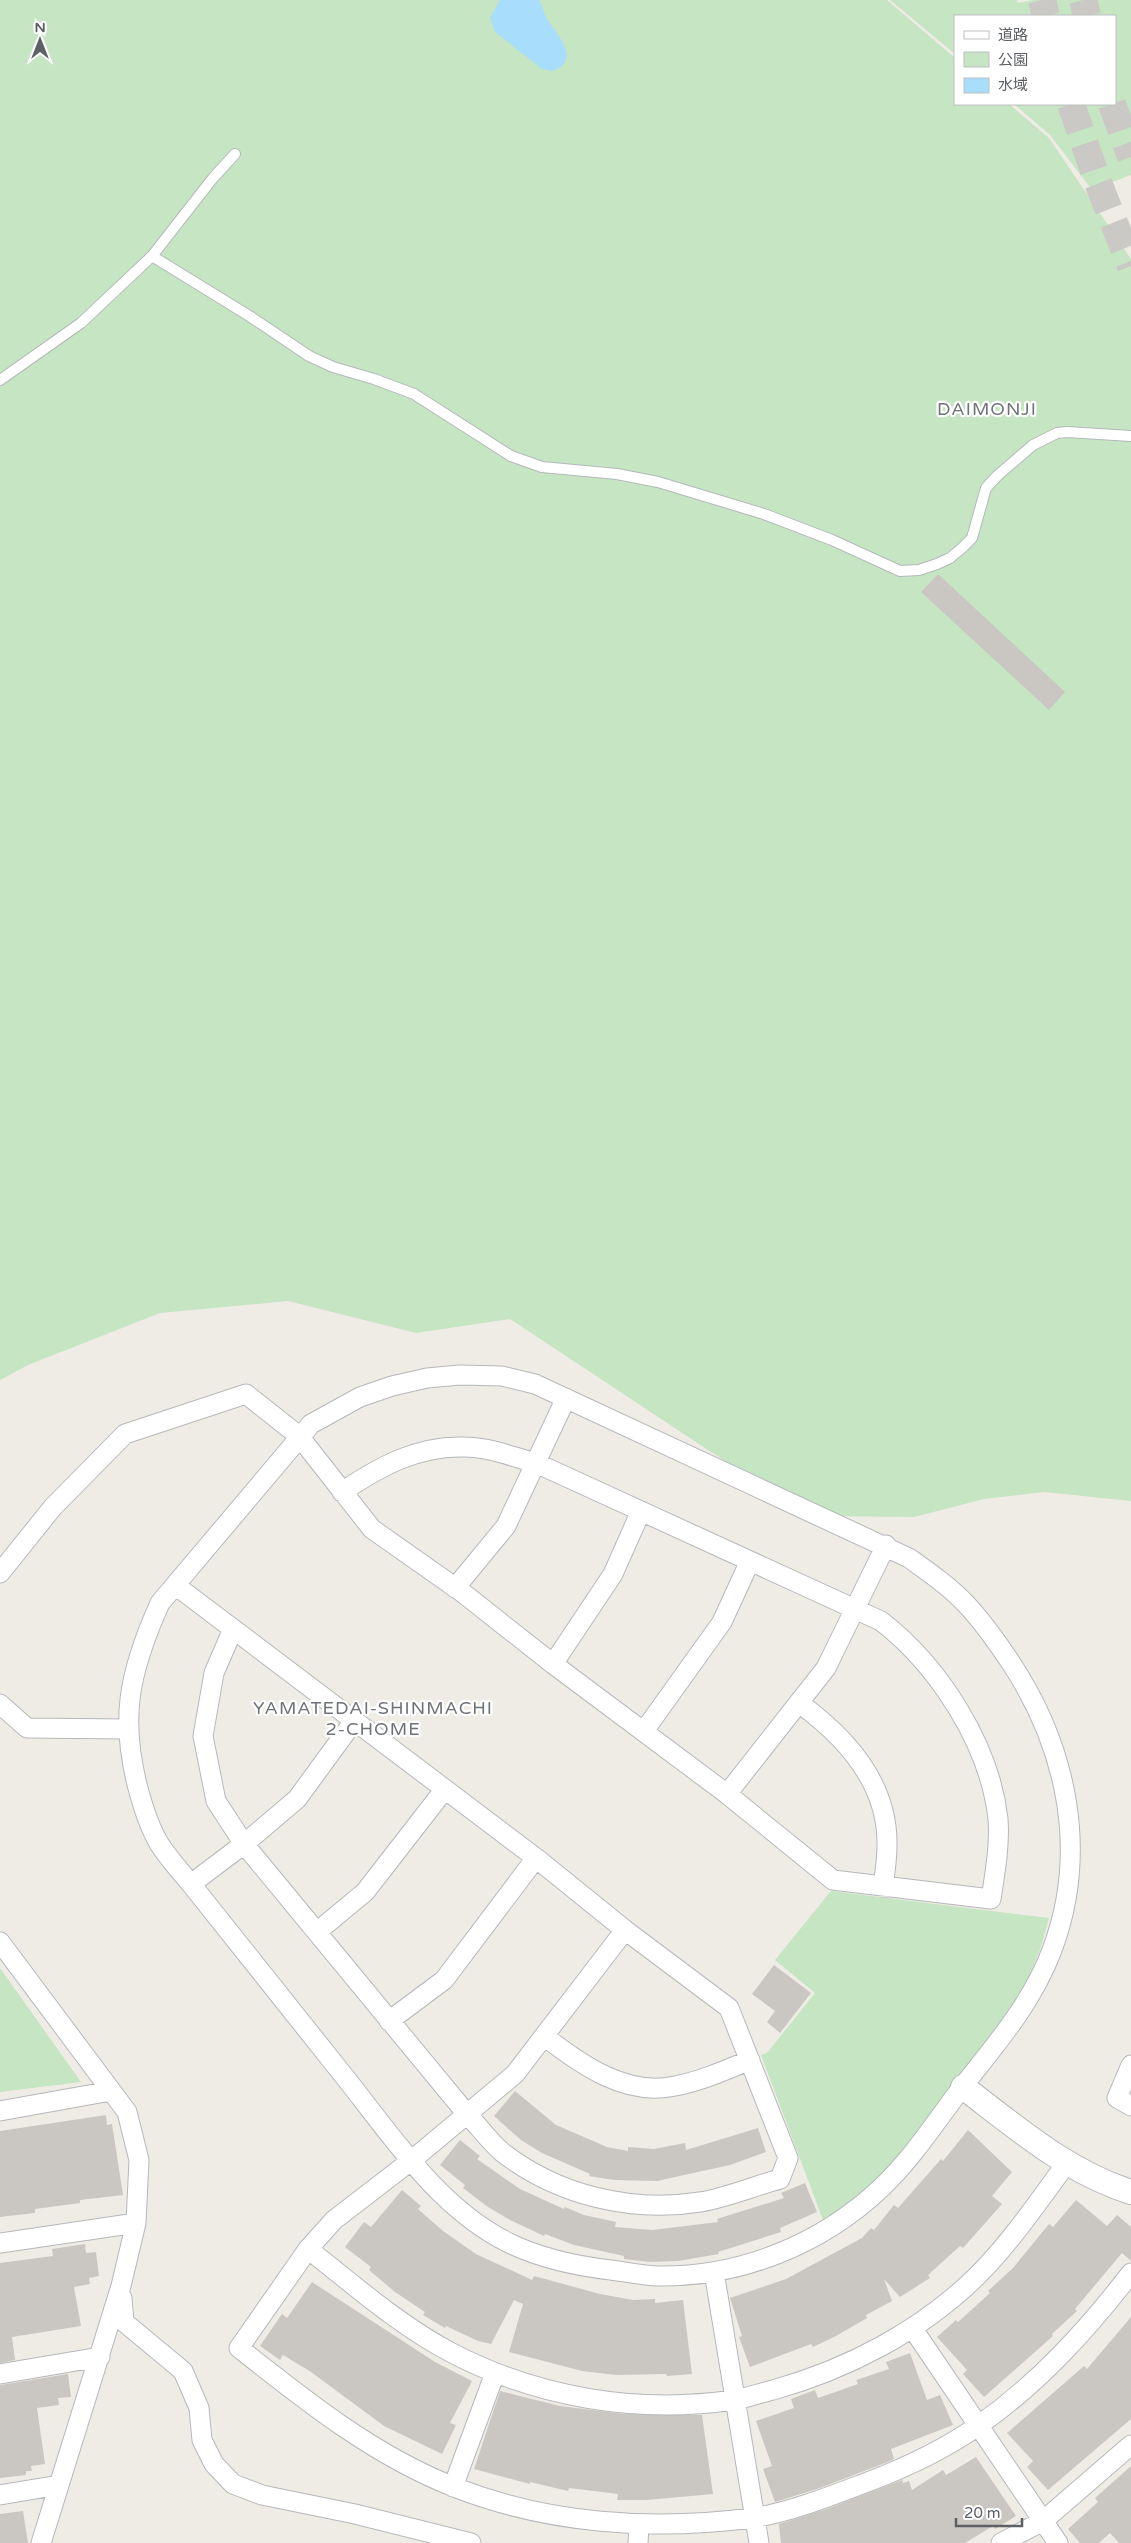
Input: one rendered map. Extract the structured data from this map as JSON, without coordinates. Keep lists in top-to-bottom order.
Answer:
{
  "districts": ["DAIMONJI", "YAMATEDAI-SHINMACHI 2-CHOME"],
  "legend": ["道路", "公園", "水域"],
  "scale_bar": "20 m",
  "north": "top"
}
